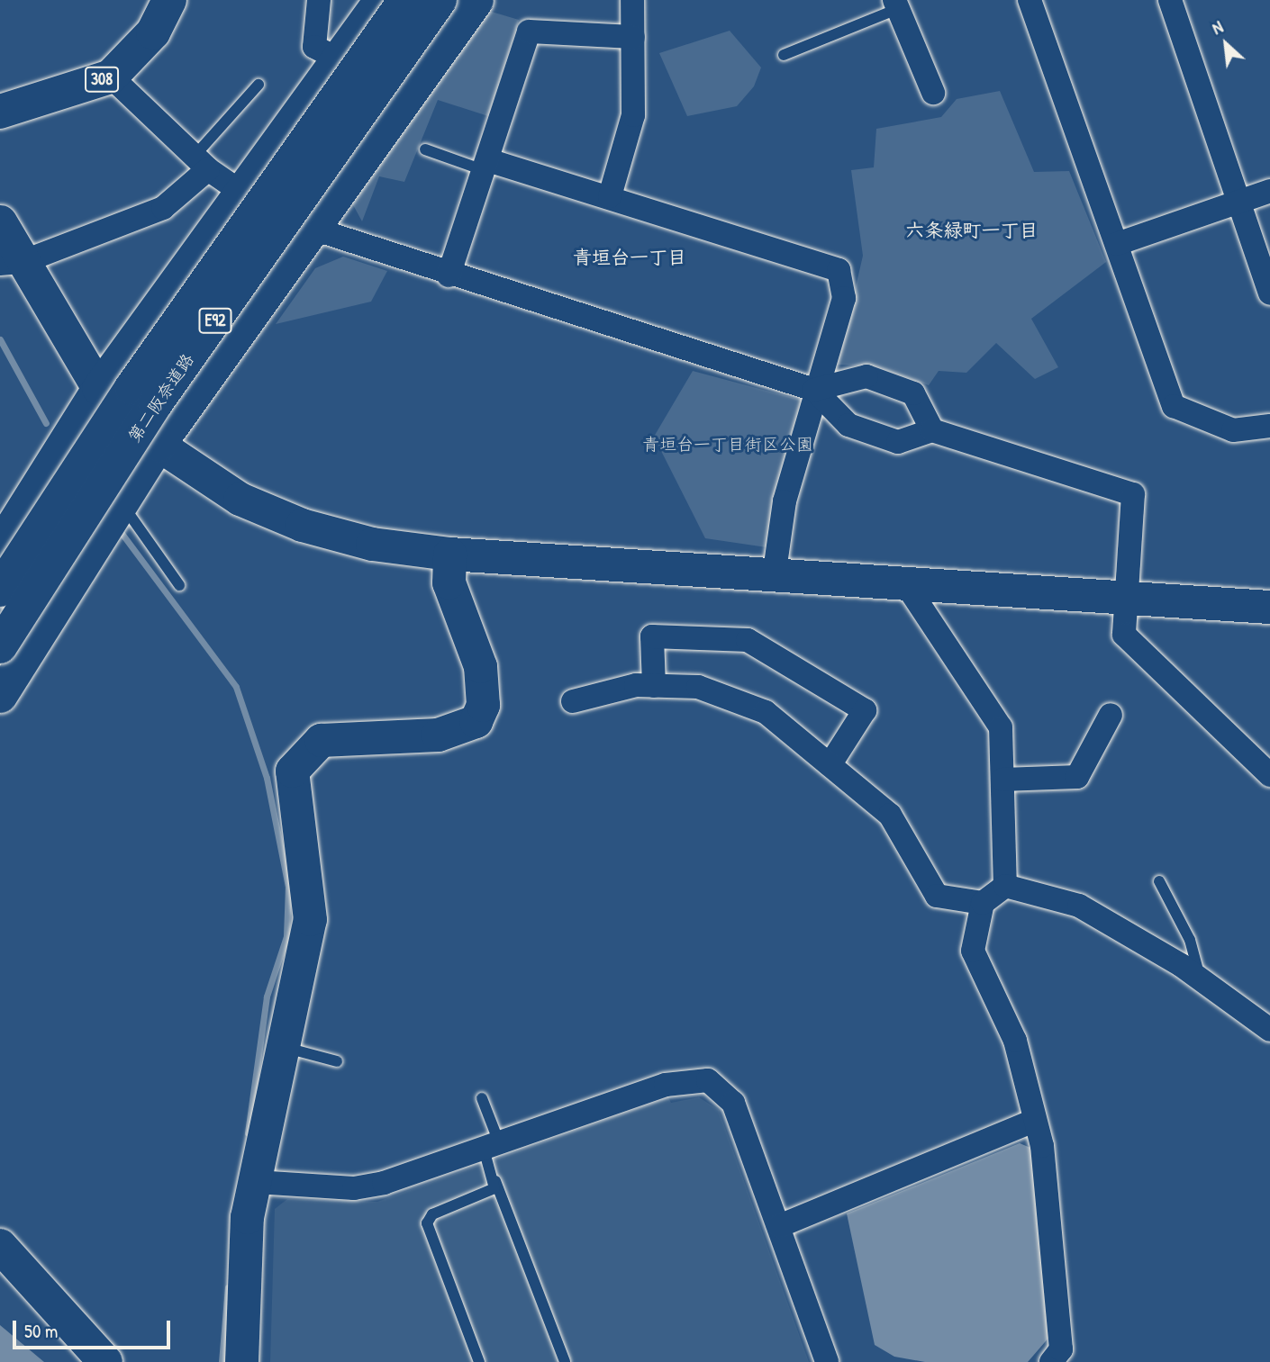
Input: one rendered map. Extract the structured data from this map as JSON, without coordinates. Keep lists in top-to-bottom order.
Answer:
{
  "streets": {
    "main road": ["308", "E92", "第二阪奈道路"]
  },
  "districts": ["六条緑町一丁目", "青垣台一丁目"],
  "parks": ["青垣台一丁目街区公園"],
  "scale_bar": "50 m",
  "north": "top left"
}
